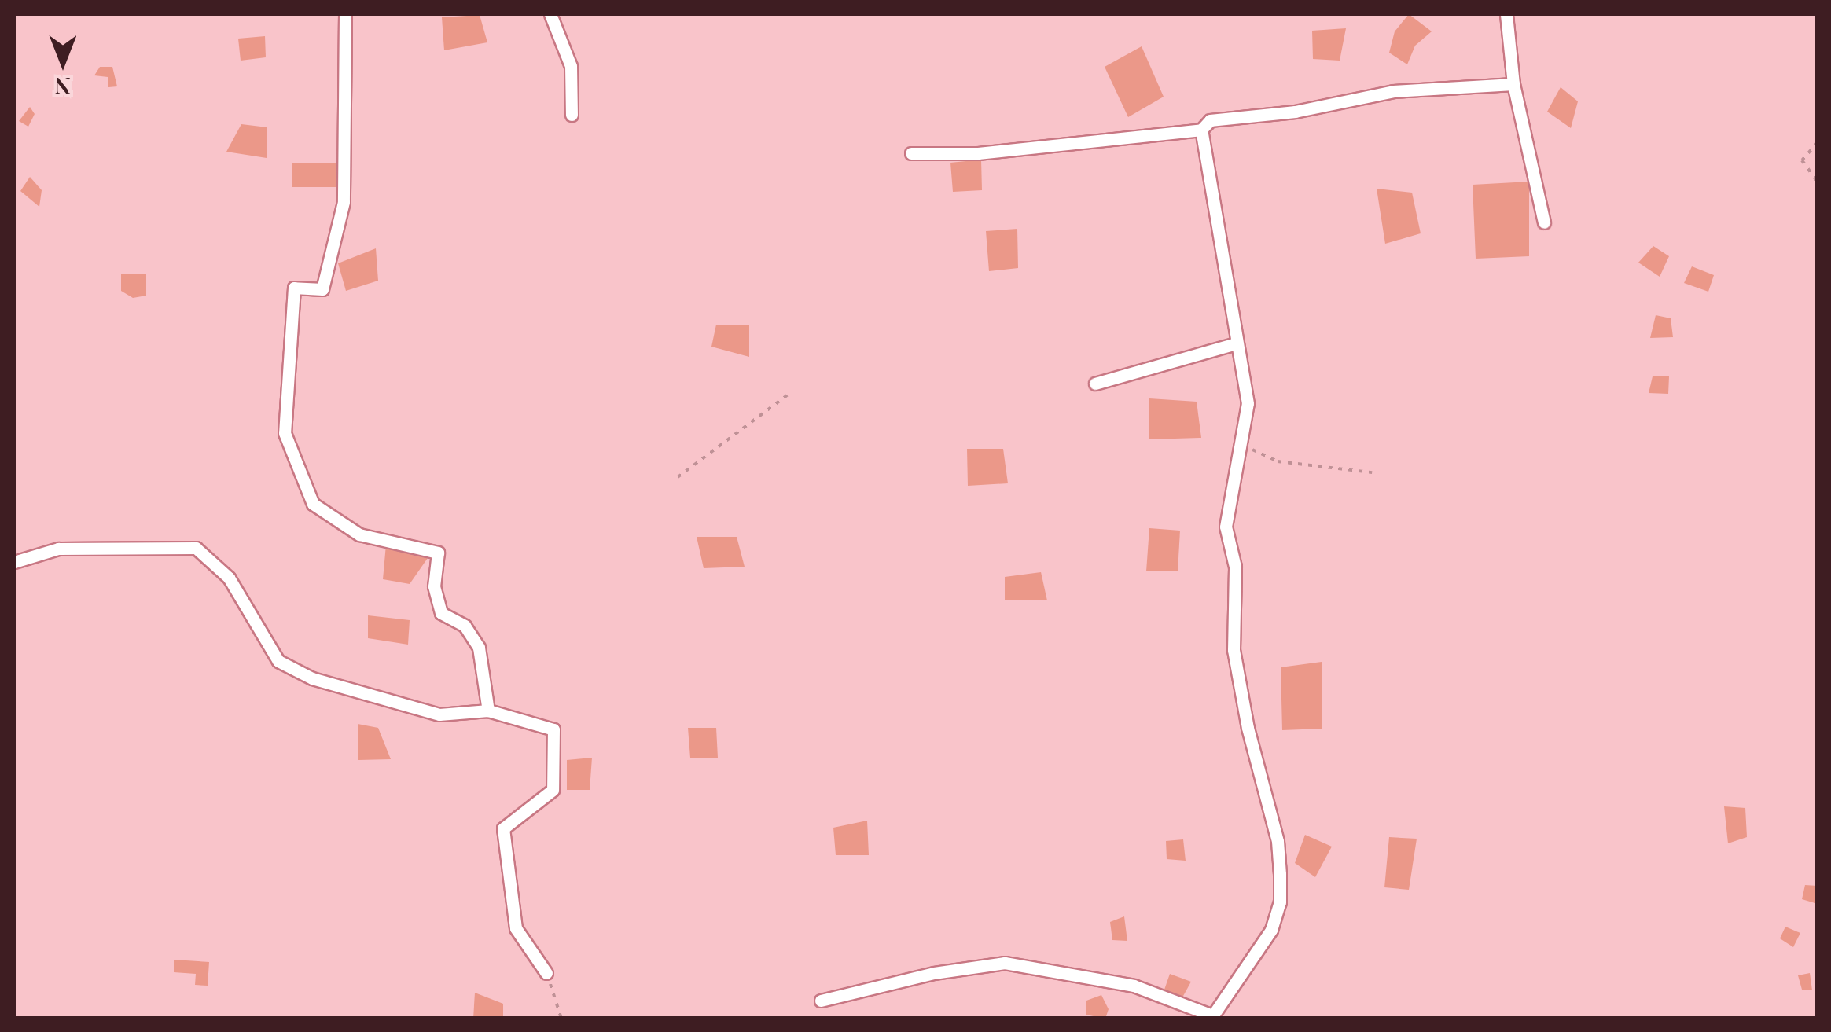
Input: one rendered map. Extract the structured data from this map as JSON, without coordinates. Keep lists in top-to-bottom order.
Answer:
{
  "north": "bottom"
}
